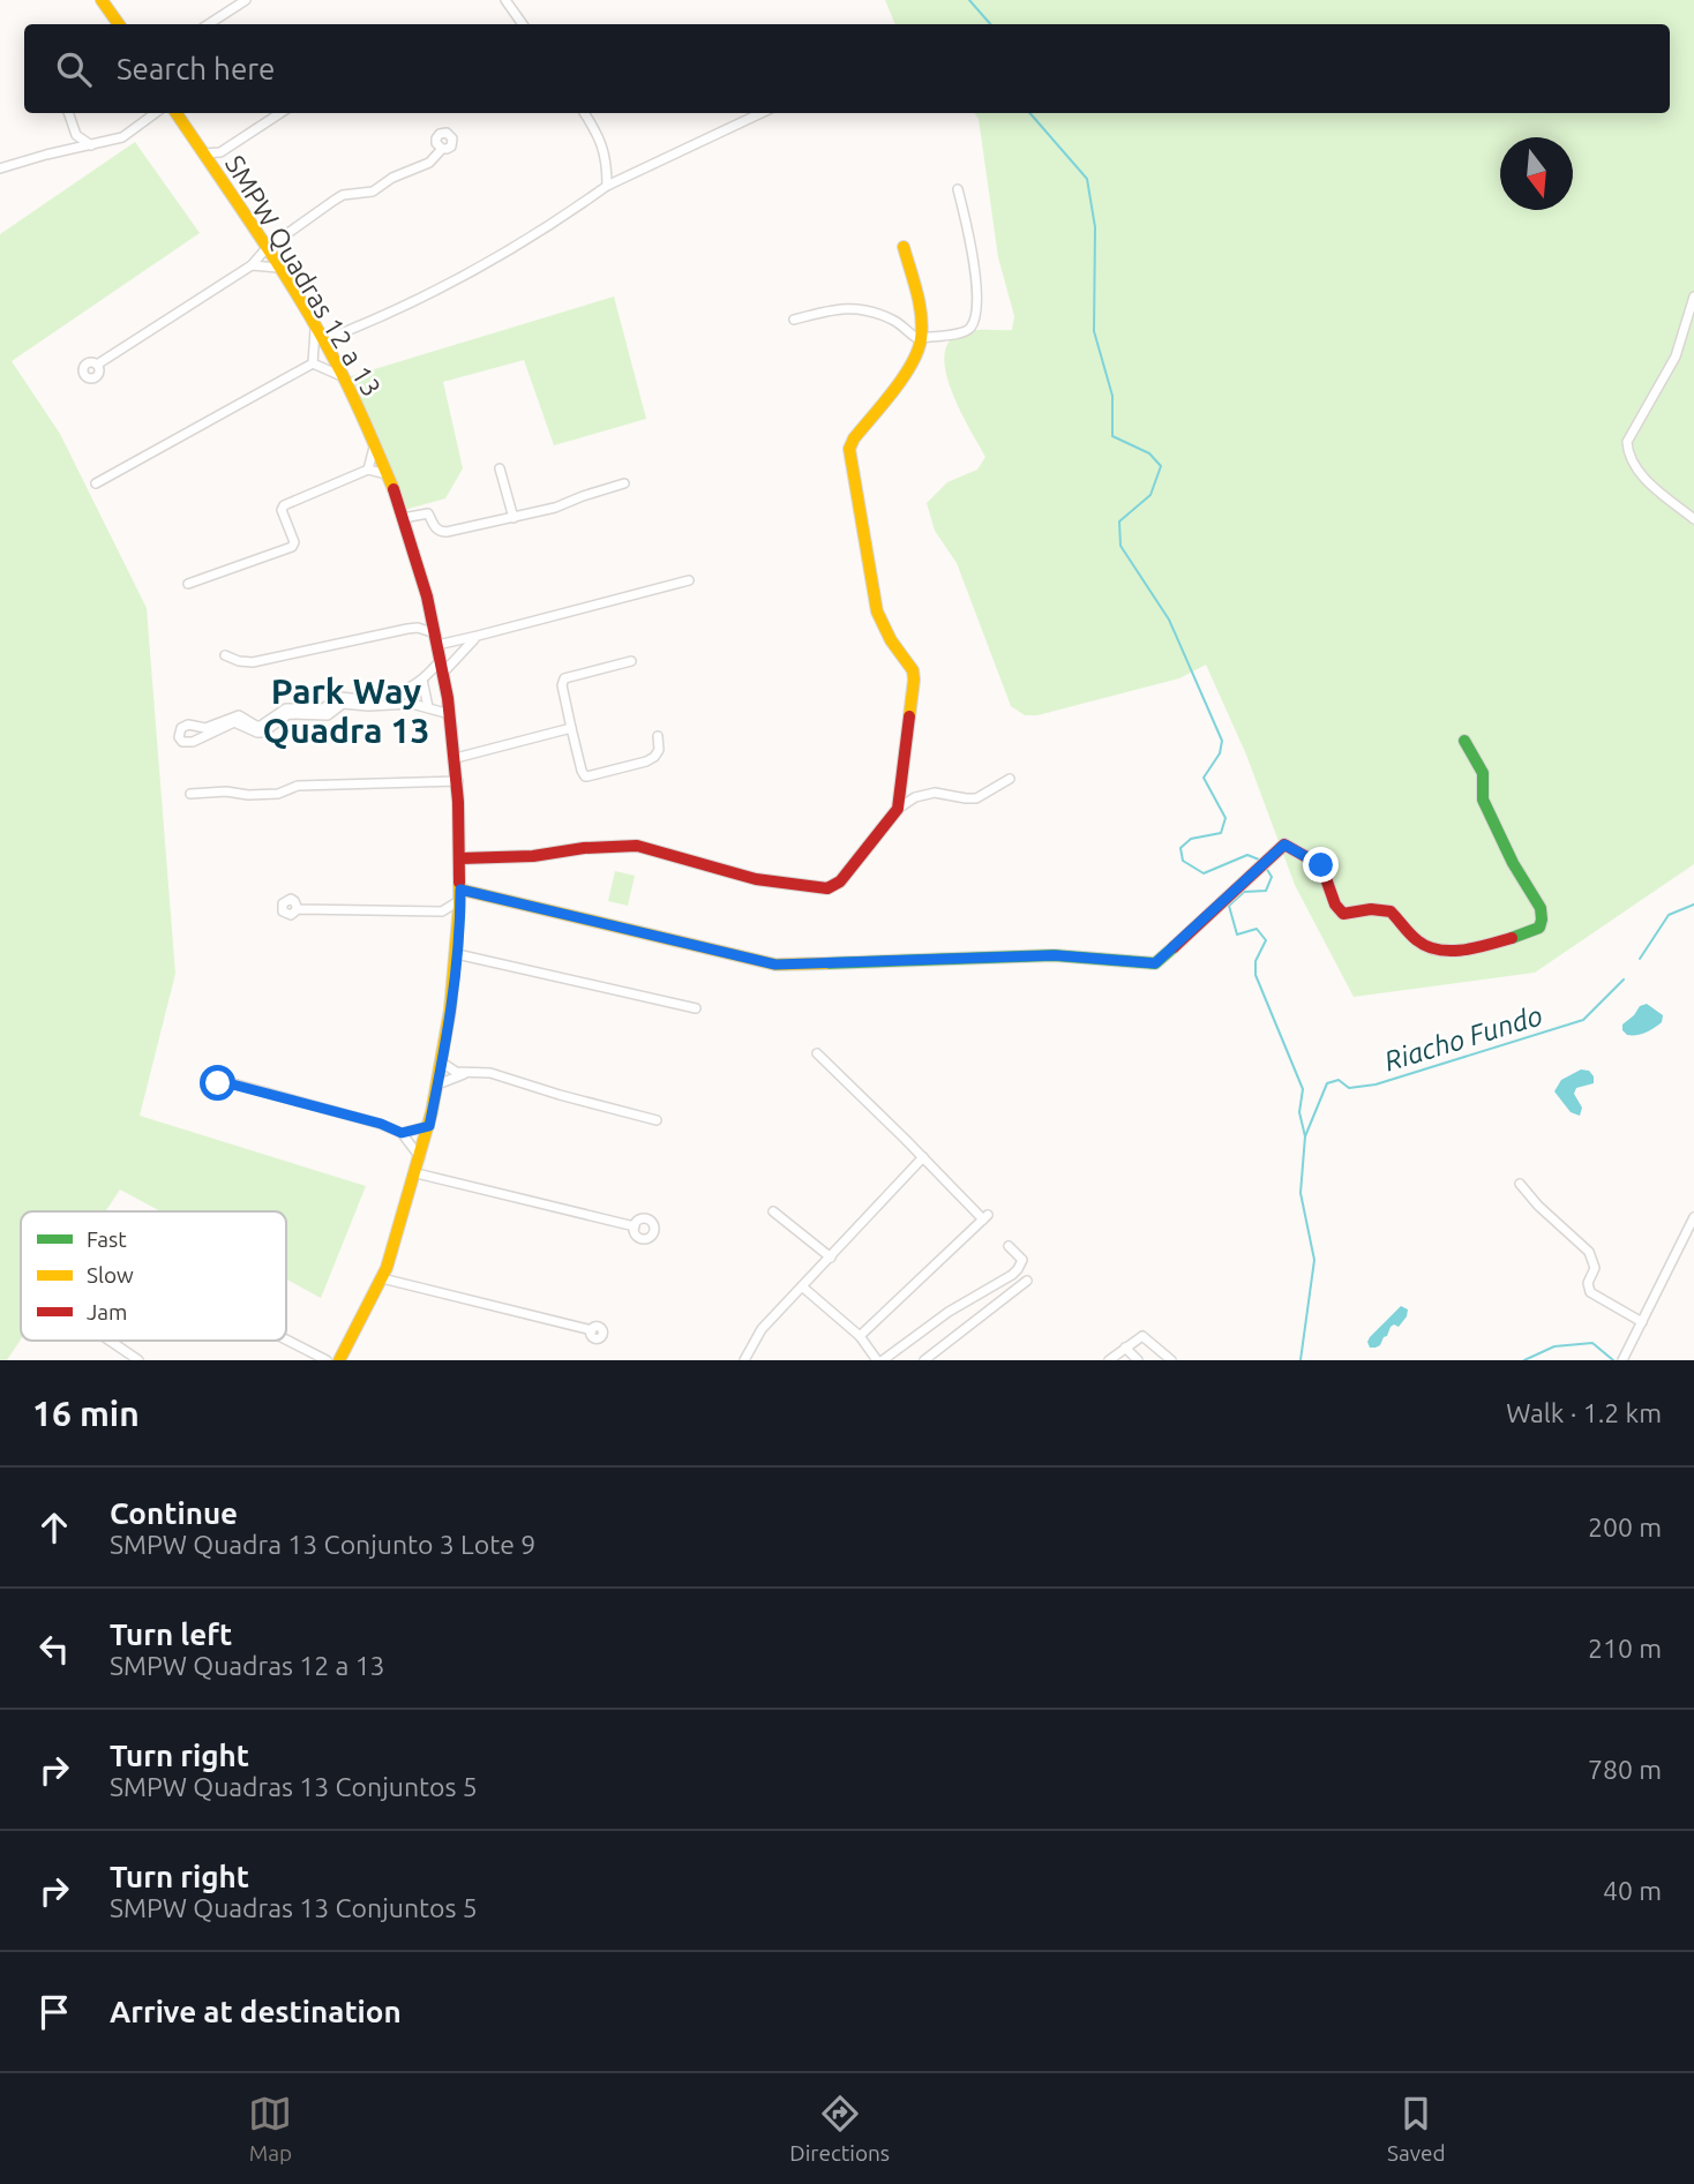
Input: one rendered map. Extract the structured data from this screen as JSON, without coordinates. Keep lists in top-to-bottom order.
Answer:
{
  "streets": {
    "street": ["SMPW Quadras 12 a 13"]
  },
  "districts": ["Park Way Quadra 13"],
  "water": ["Riacho Fundo"],
  "legend": ["Fast", "Slow", "Jam"],
  "north": "bottom",
  "page": {
    "search": "Search here",
    "heading": ["16 min", "Walk · 1.2 km"],
    "list": [
      ["Continue", "SMPW Quadra 13 Conjunto 3 Lote 9", "200 m"],
      ["Turn left", "SMPW Quadras 12 a 13", "210 m"],
      ["Turn right", "SMPW Quadras 13 Conjuntos 5", "780 m"],
      ["Turn right", "SMPW Quadras 13 Conjuntos 5", "40 m"],
      "Arrive at destination"
    ],
    "nav": ["Map", "Directions", "Saved"]
  }
}
